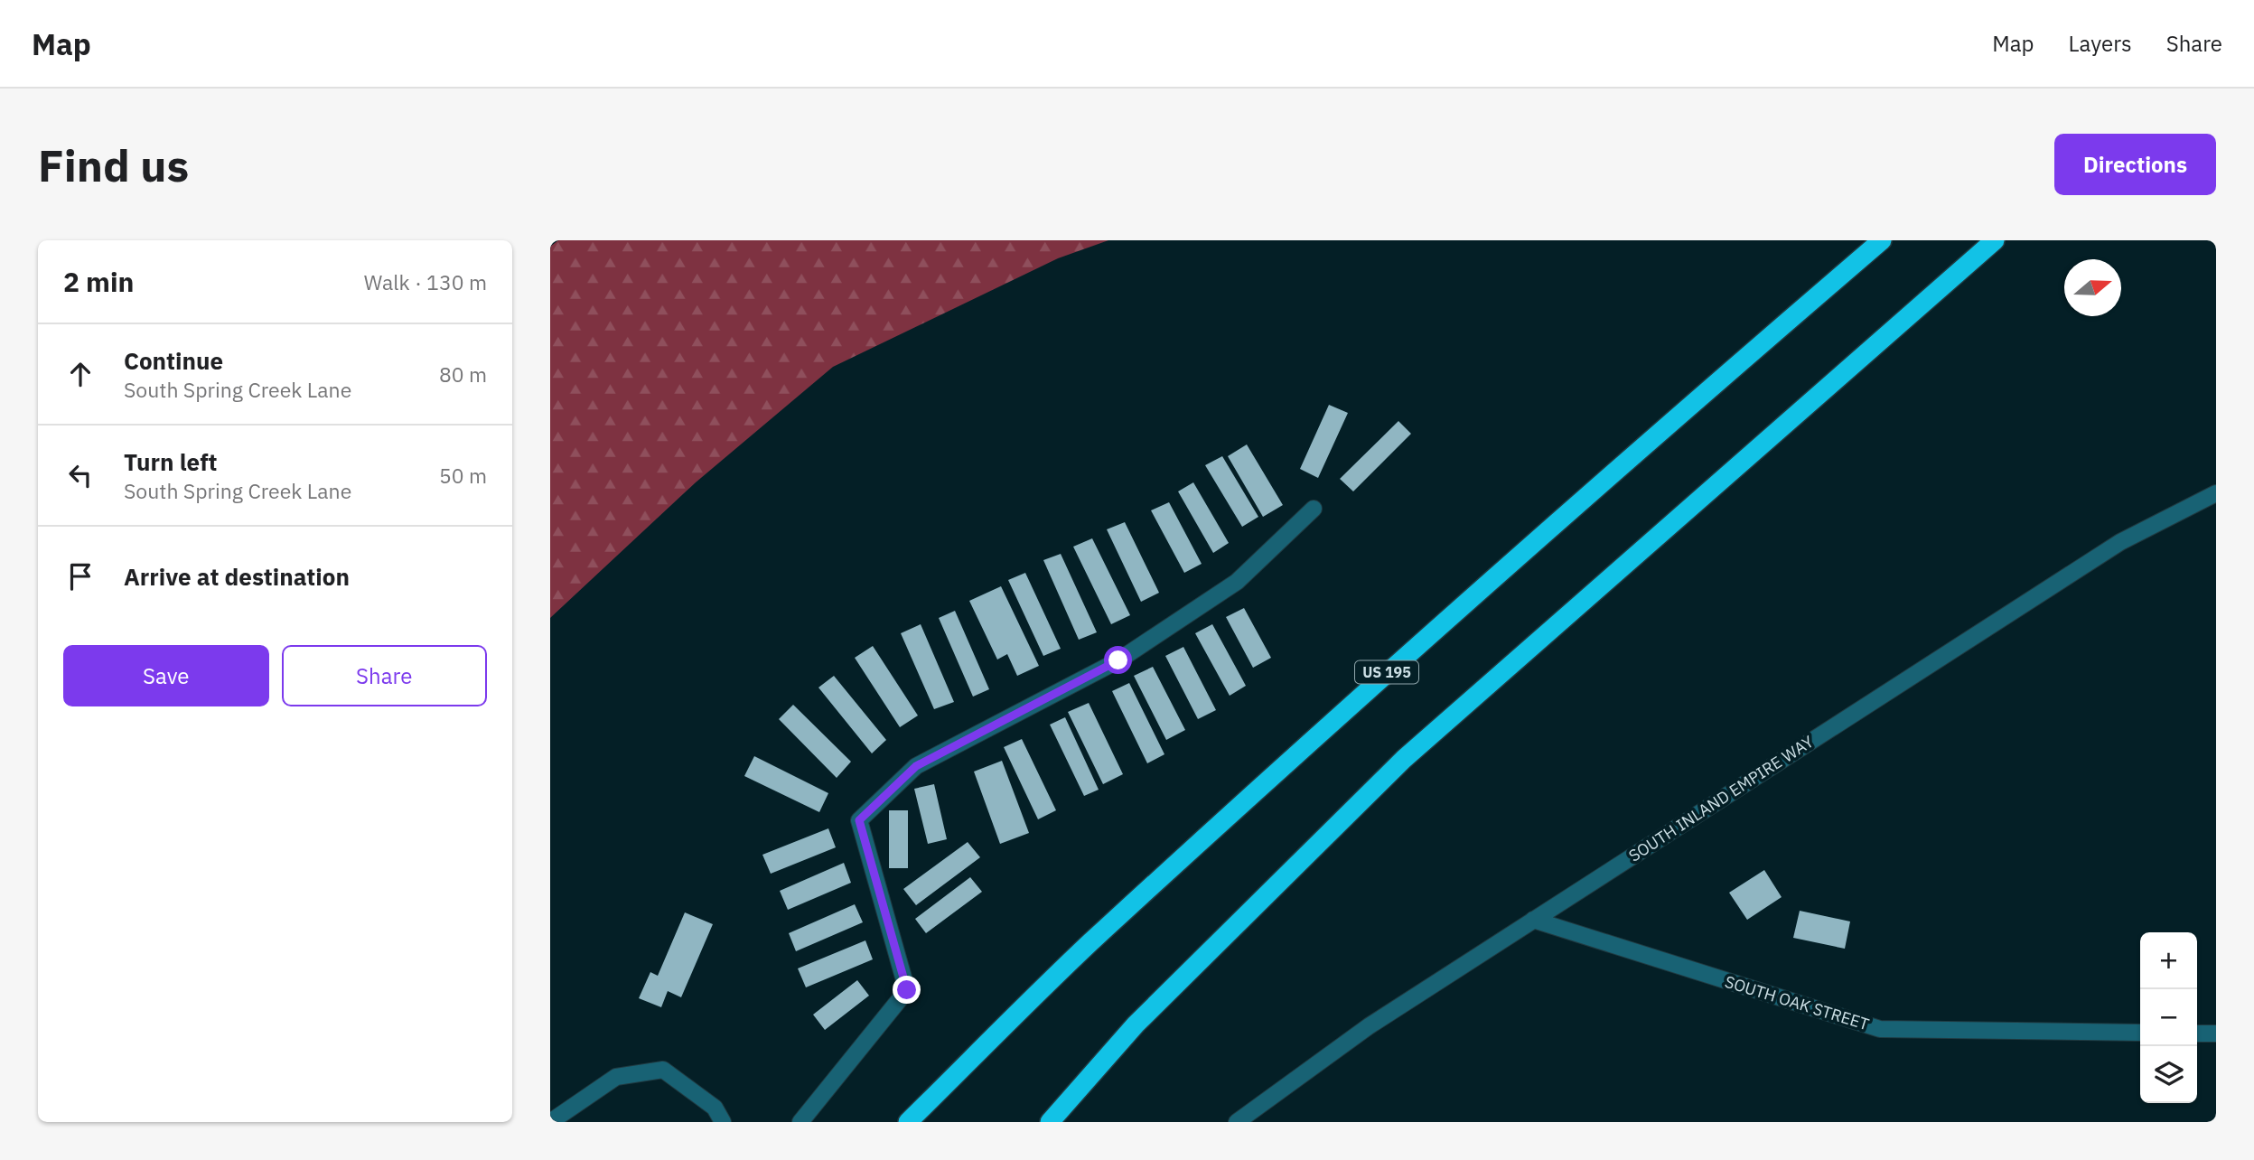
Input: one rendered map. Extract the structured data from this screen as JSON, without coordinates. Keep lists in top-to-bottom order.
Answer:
{
  "streets": {
    "highway": ["US 195"],
    "street": ["SOUTH INLAND EMPIRE WAY", "SOUTH OAK STREET"]
  },
  "crossings": [
    ["SOUTH INLAND EMPIRE WAY", "SOUTH OAK STREET"]
  ],
  "north": "right",
  "page": {
    "header": "Map",
    "nav": ["Map", "Layers", "Share"],
    "buttons": [
      "Directions",
      ["Save", "Share"]
    ],
    "title": "Find us",
    "heading": ["2 min", "Walk · 130 m"],
    "list": [
      ["Continue", "South Spring Creek Lane", "80 m"],
      ["Turn left", "South Spring Creek Lane", "50 m"],
      "Arrive at destination"
    ],
    "map_buttons": ["+", "−"]
  }
}
